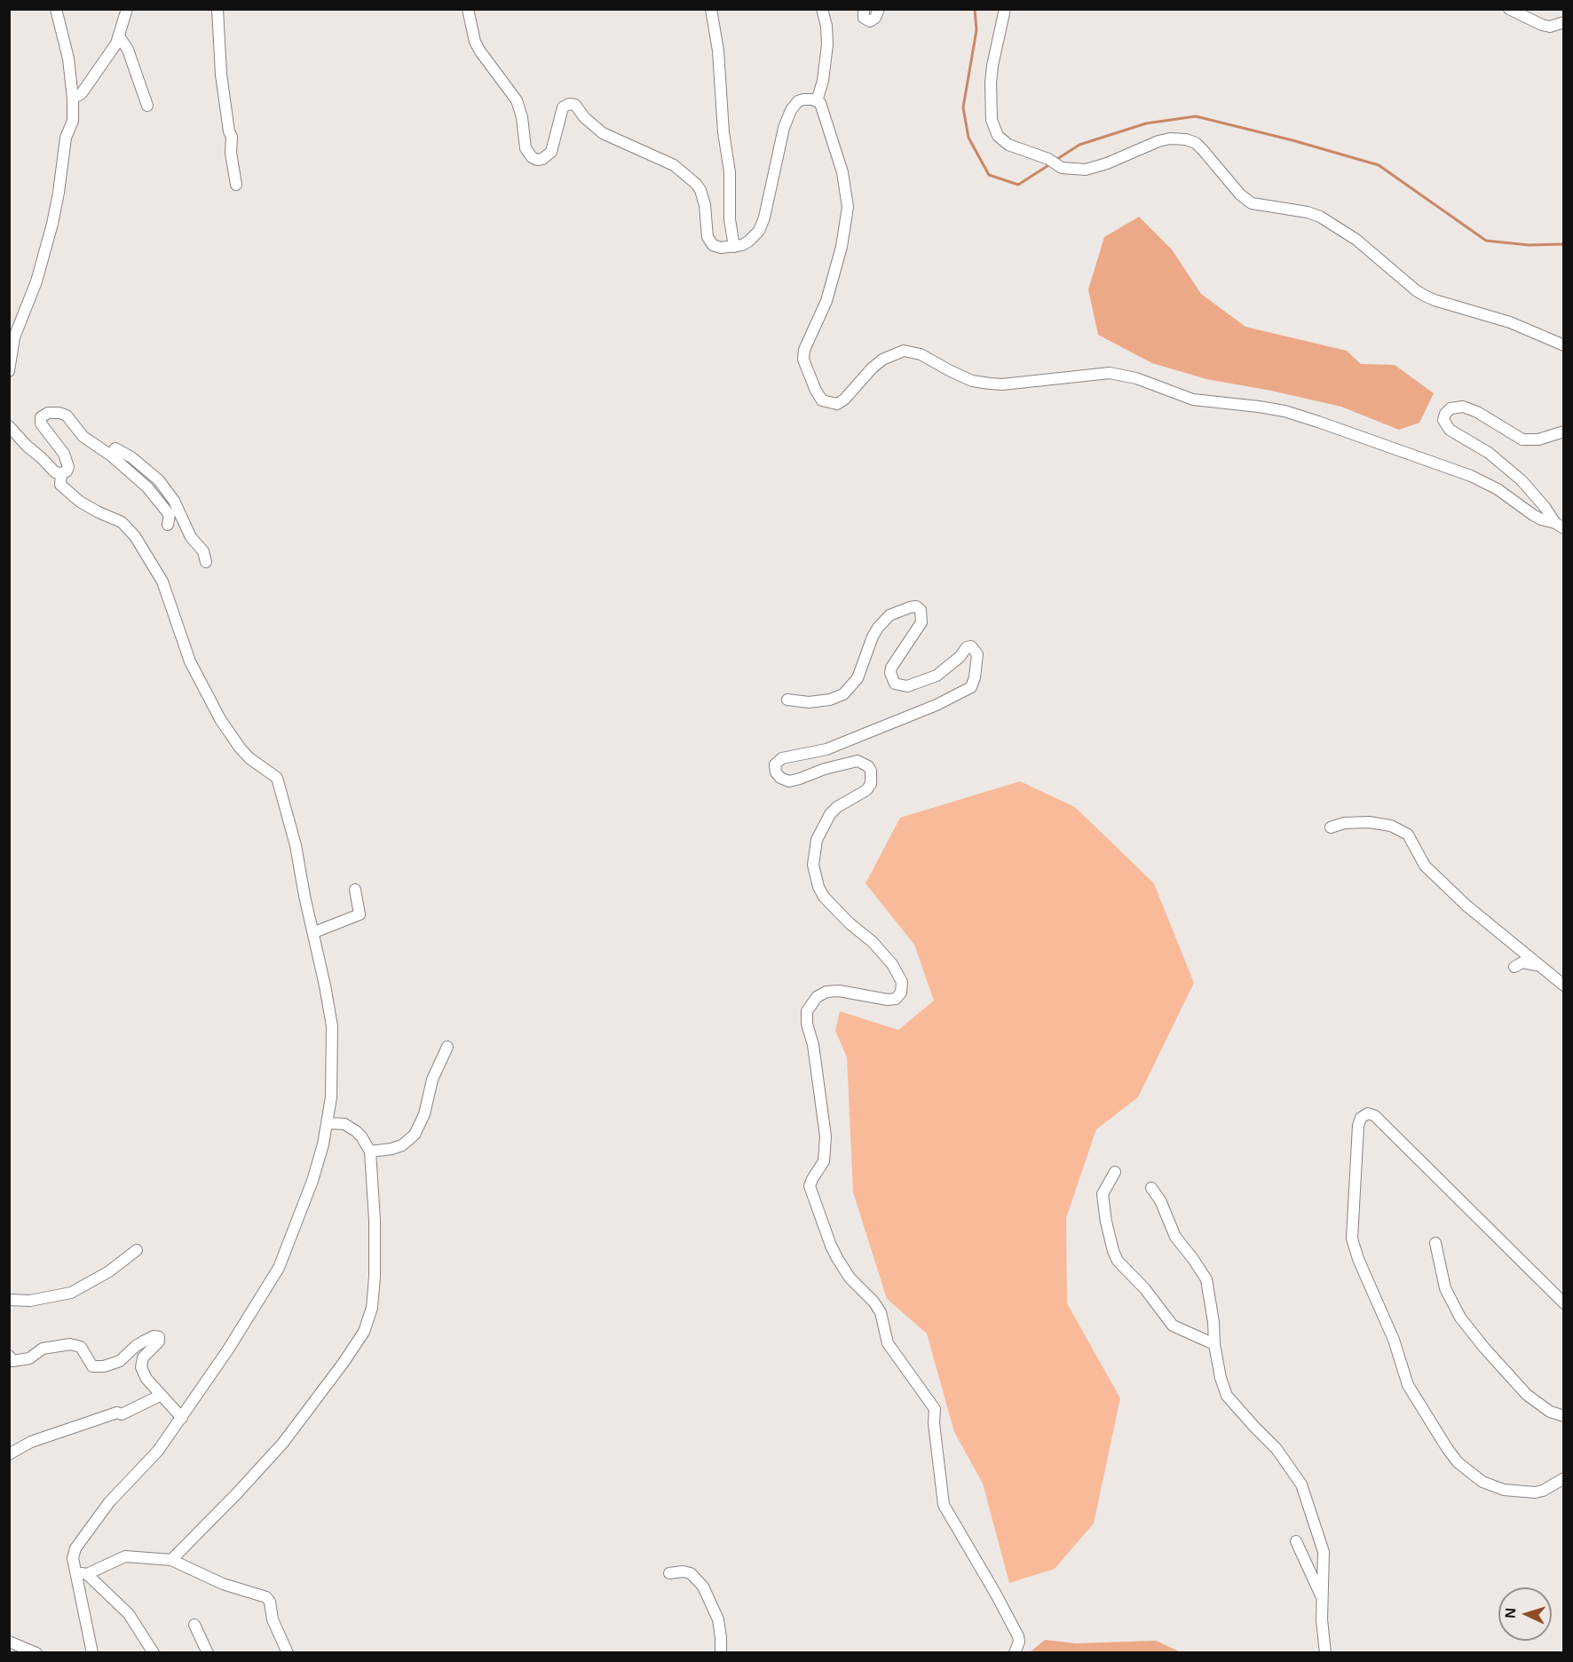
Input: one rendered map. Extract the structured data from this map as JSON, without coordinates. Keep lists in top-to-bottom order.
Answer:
{
  "north": "left"
}
